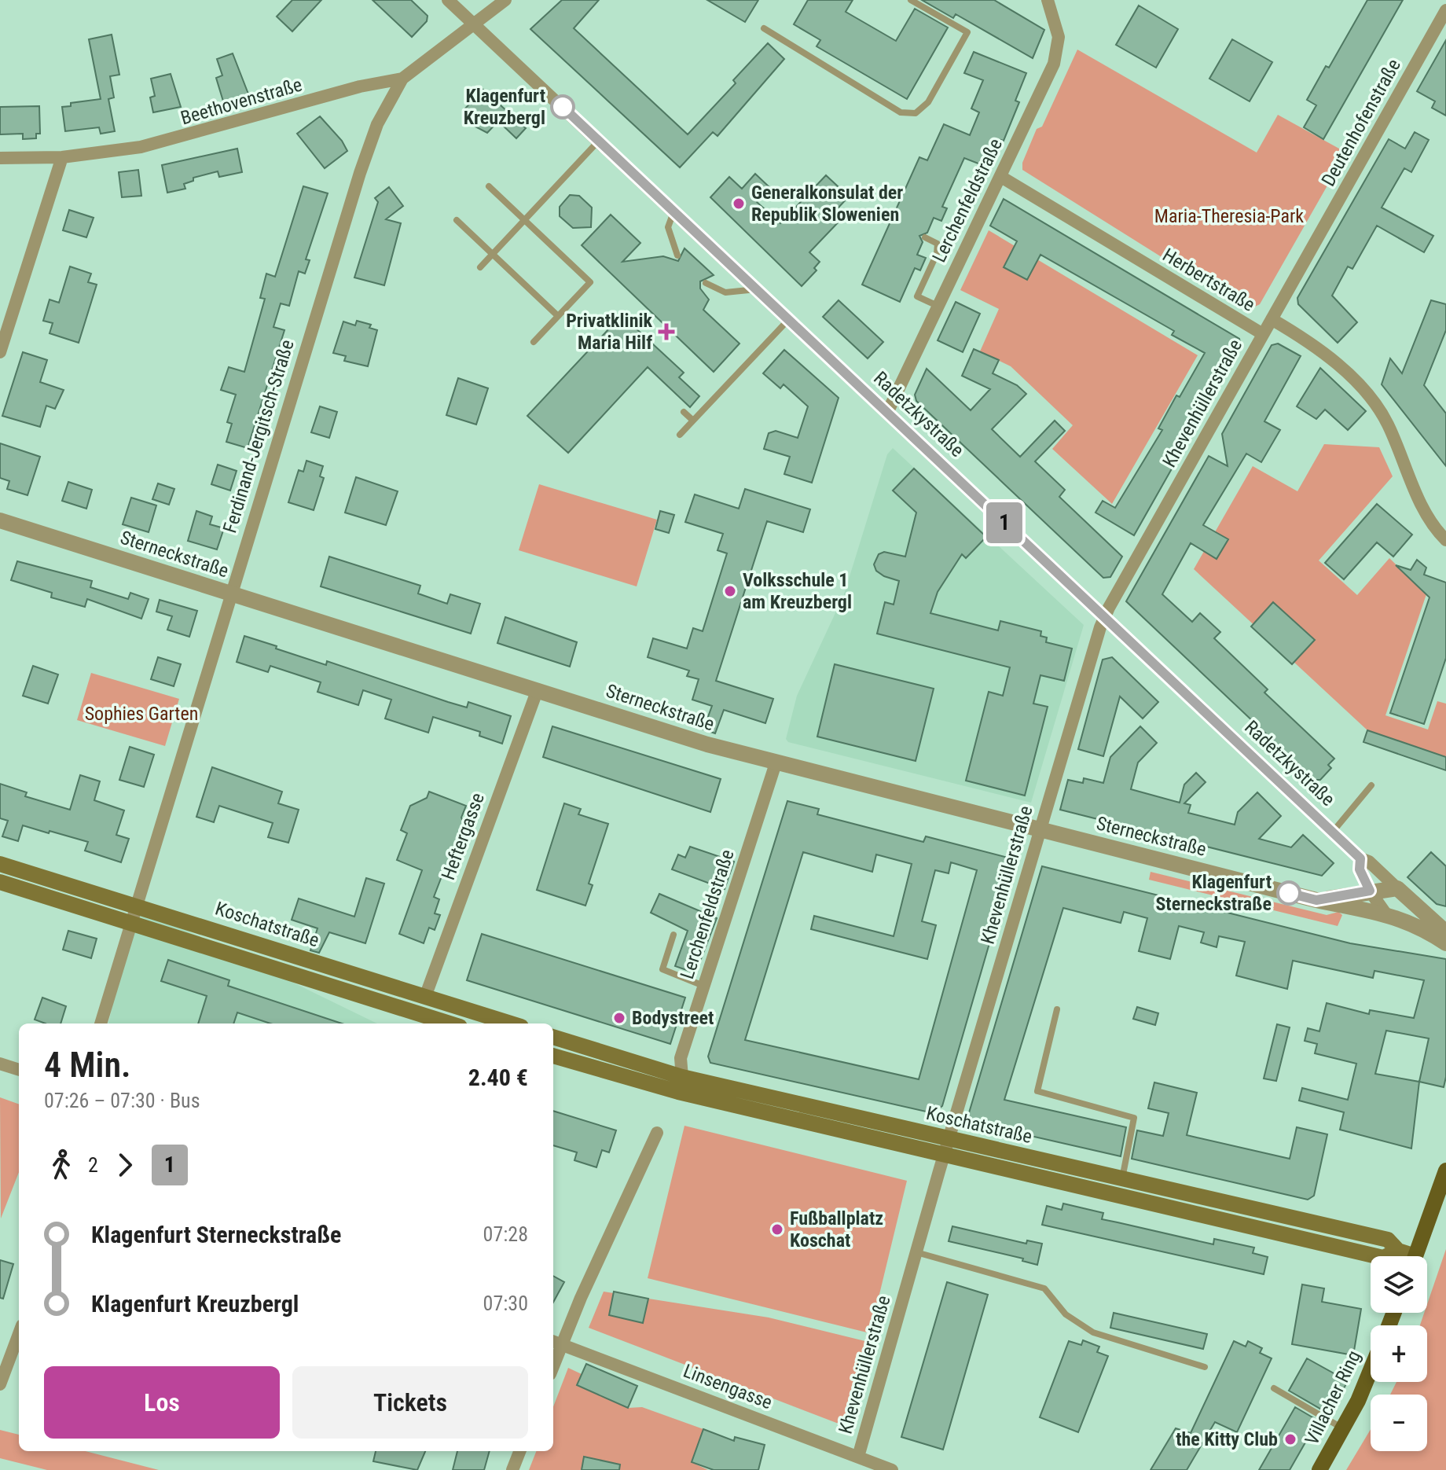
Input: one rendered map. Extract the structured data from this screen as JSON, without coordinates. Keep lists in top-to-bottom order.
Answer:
{
  "streets": {
    "main road": ["Koschatstraße", "Villacher Ring"],
    "street": [
      "Beethovenstraße",
      "Deutenhofenstraße",
      "Lerchenfeldstraße",
      "Herbertstraße",
      "Khevenhüllerstraße",
      "Radetzkystraße",
      "Ferdinand-Jergitsch-Straße",
      "Sterneckstraße",
      "Heftergasse",
      "Linsengasse"
    ]
  },
  "crossings": [
    ["Beethovenstraße", "Radetzkystraße"],
    ["Beethovenstraße", "Ferdinand-Jergitsch-Straße"],
    ["Deutenhofenstraße", "Herbertstraße"],
    ["Lerchenfeldstraße", "Herbertstraße"],
    ["Lerchenfeldstraße", "Radetzkystraße"],
    ["Lerchenfeldstraße", "Sterneckstraße"],
    ["Lerchenfeldstraße", "Koschatstraße"],
    ["Herbertstraße", "Khevenhüllerstraße"],
    ["Khevenhüllerstraße", "Radetzkystraße"],
    ["Khevenhüllerstraße", "Sterneckstraße"],
    ["Khevenhüllerstraße", "Koschatstraße"],
    ["Khevenhüllerstraße", "Linsengasse"],
    ["Radetzkystraße", "Sterneckstraße"],
    ["Ferdinand-Jergitsch-Straße", "Sterneckstraße"],
    ["Ferdinand-Jergitsch-Straße", "Koschatstraße"],
    ["Sterneckstraße", "Heftergasse"],
    ["Heftergasse", "Koschatstraße"]
  ],
  "parks": ["Maria-Theresia-Park", "Sophies Garten"],
  "places": {
    "other": [
      "Klagenfurt Kreuzbergl",
      "Generalkonsulat der Republik Slowenien",
      "Volksschule 1 am Kreuzbergl",
      "Klagenfurt Sterneckstraße",
      "Bodystreet",
      "Fußballplatz Koschat",
      "the Kitty Club"
    ],
    "health": ["Privatklinik Maria Hilf"]
  },
  "lines": ["bus line 1"],
  "page": {
    "on_map": "1",
    "heading": ["4 Min.", "07:26 – 07:30 · Bus", "2.40 €"],
    "legs": ["2", "1"],
    "list": [
      {
        "name": "Klagenfurt Sterneckstraße",
        "value": "07:28"
      },
      {
        "name": "Klagenfurt Kreuzbergl",
        "value": "07:30"
      }
    ],
    "map_buttons": ["+", "−"],
    "buttons": ["Los", "Tickets"]
  }
}
